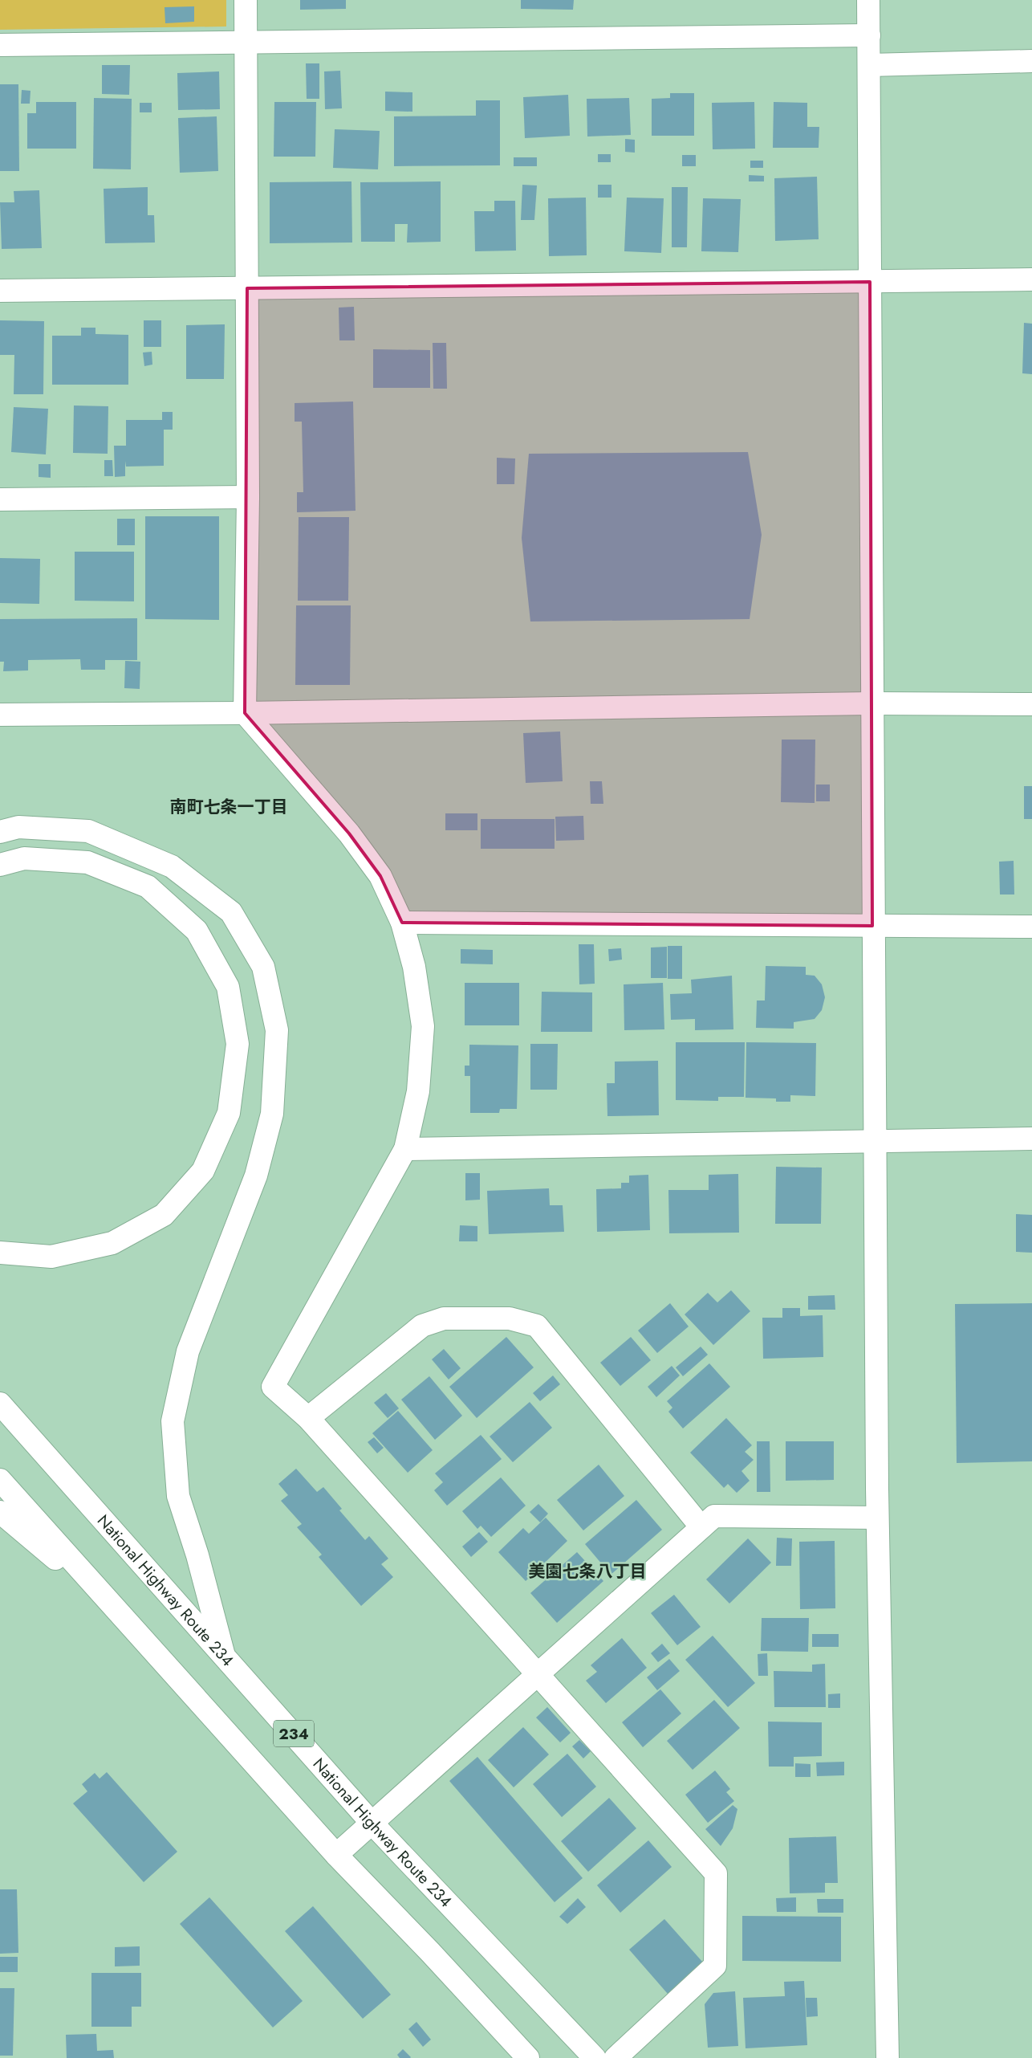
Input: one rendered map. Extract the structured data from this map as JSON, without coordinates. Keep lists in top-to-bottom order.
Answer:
{
  "streets": {
    "main road": ["National Highway Route 234", "234"]
  },
  "districts": ["南町七条一丁目", "美園七条八丁目"]
}
